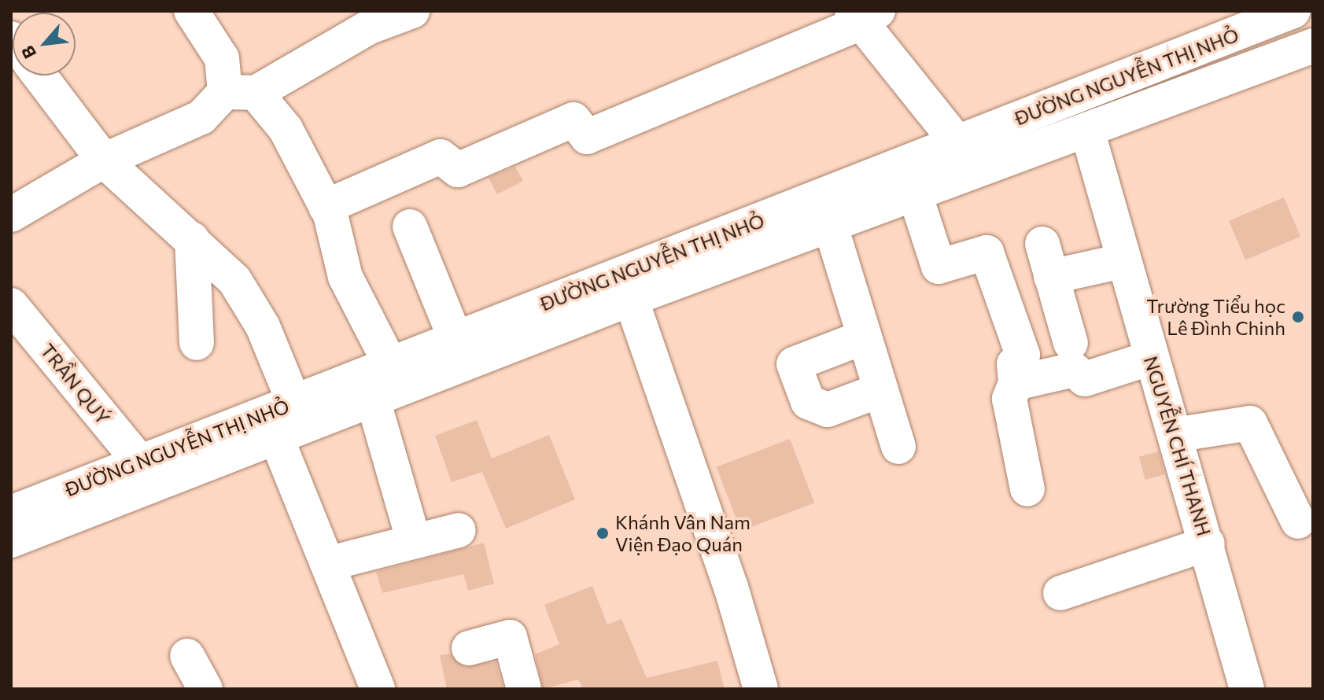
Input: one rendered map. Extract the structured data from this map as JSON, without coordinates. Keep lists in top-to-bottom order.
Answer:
{
  "streets": {
    "main road": ["ĐƯỜNG NGUYỄN THỊ NHỎ", "TRẦN QUÝ", "NGUYỄN CHÍ THANH"]
  },
  "crossings": [
    ["ĐƯỜNG NGUYỄN THỊ NHỎ", "TRẦN QUÝ"],
    ["ĐƯỜNG NGUYỄN THỊ NHỎ", "NGUYỄN CHÍ THANH"]
  ],
  "places": ["Trường Tiểu học Lê Đình Chinh", "Khánh Vân Nam Viện Đạo Quán"],
  "north": "bottom left"
}
